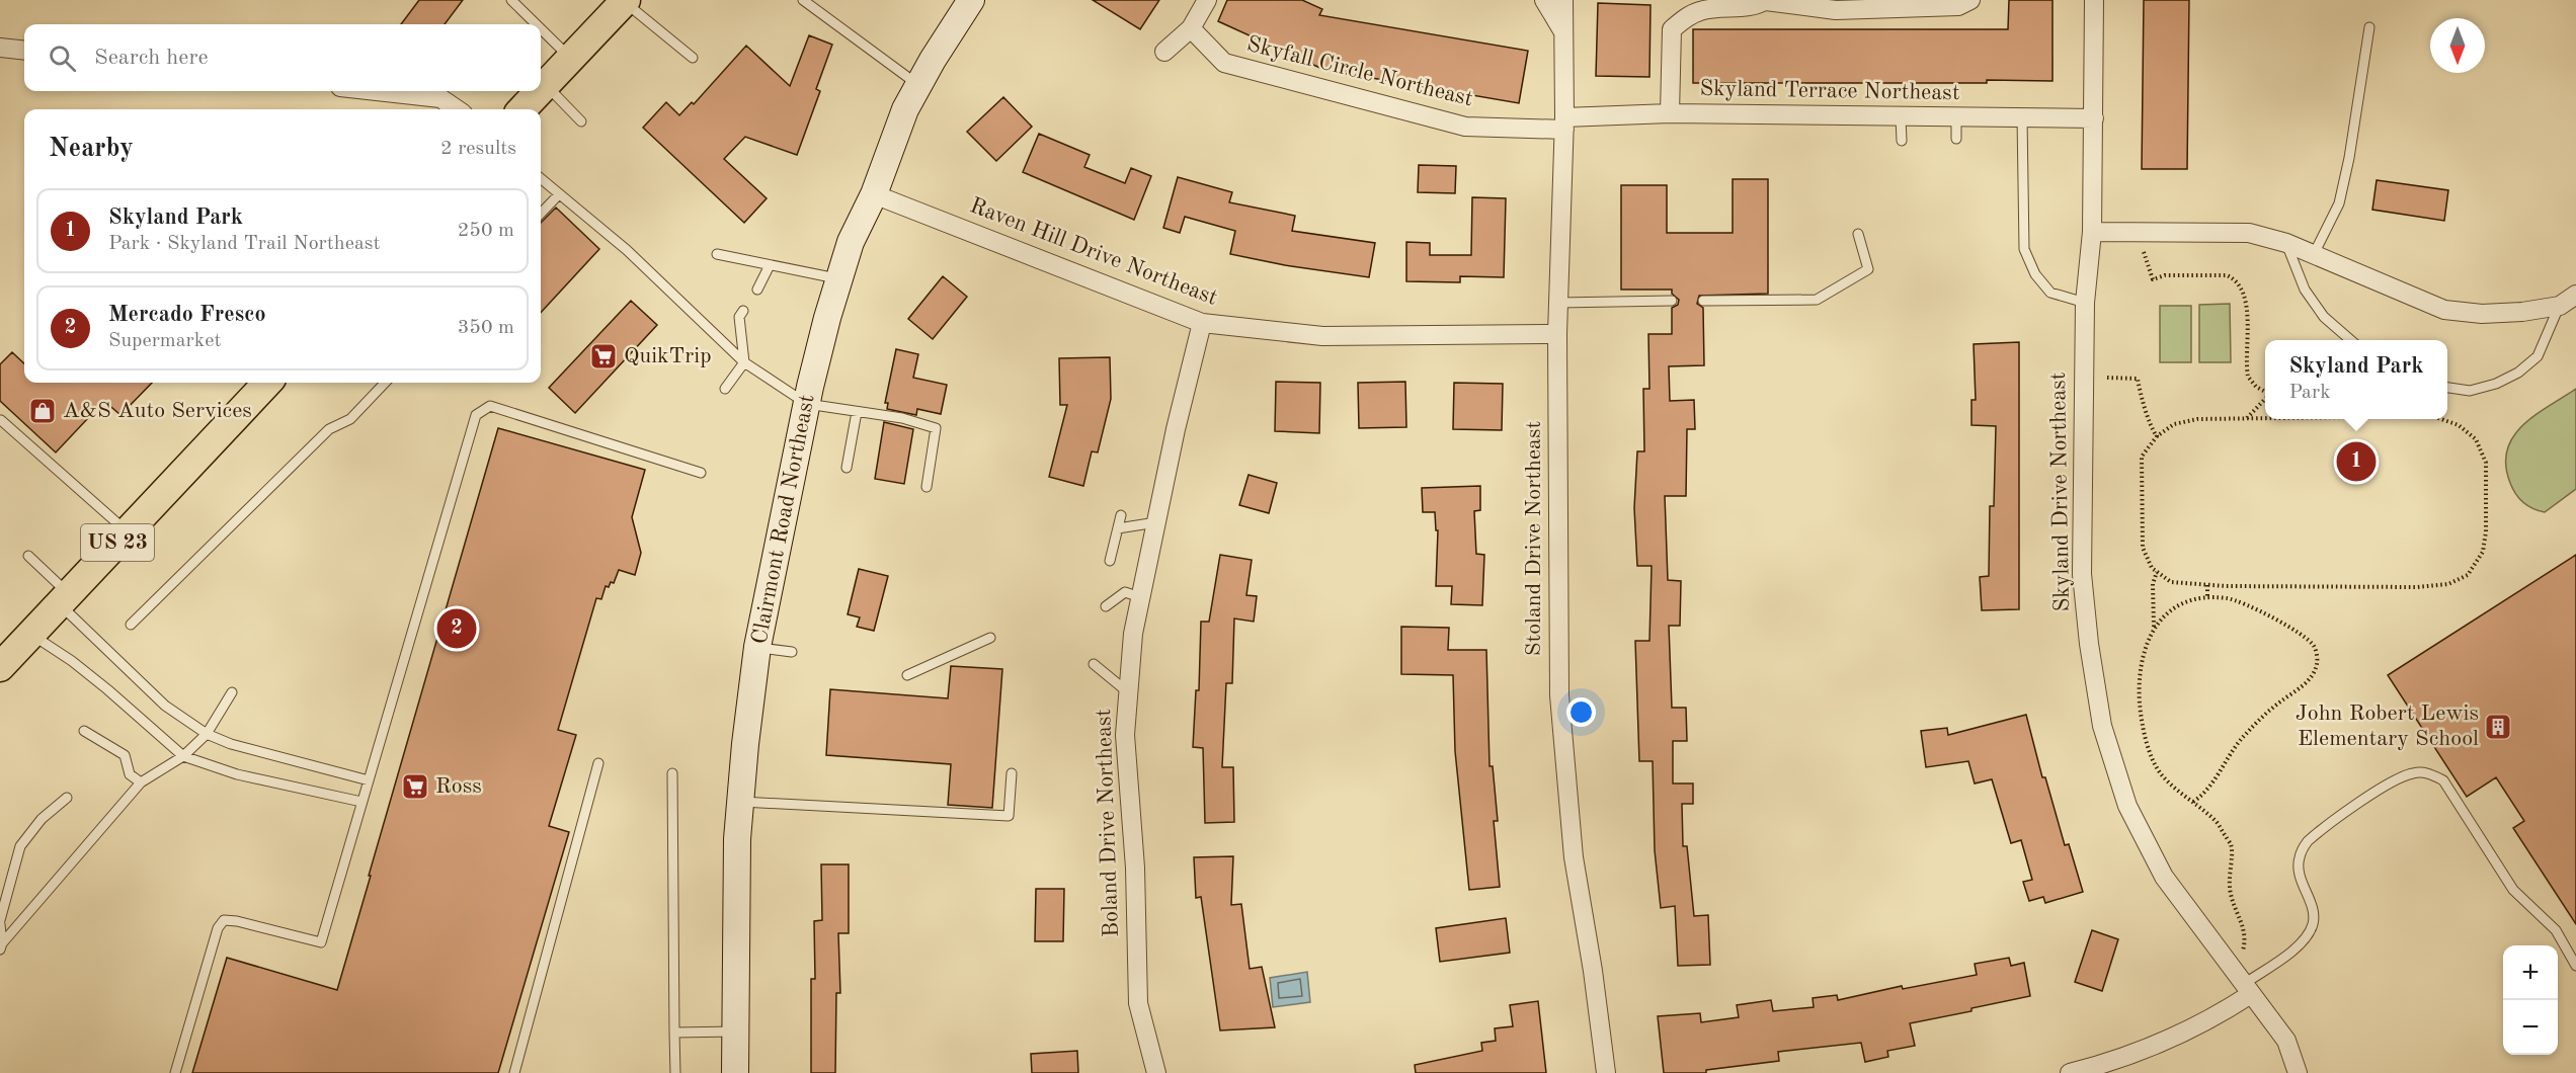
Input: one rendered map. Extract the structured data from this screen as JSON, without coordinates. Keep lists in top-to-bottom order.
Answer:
{
  "streets": {
    "main road": ["Clairmont Road Northeast", "US 23"],
    "street": [
      "Skyfall Circle Northeast",
      "Skyland Terrace Northeast",
      "Raven Hill Drive Northeast",
      "Skyland Drive Northeast",
      "Stoland Drive Northeast",
      "Boland Drive Northeast"
    ]
  },
  "crossings": [
    ["Skyfall Circle Northeast", "Skyland Terrace Northeast"],
    ["Skyfall Circle Northeast", "Stoland Drive Northeast"],
    ["Skyland Terrace Northeast", "Skyland Drive Northeast"],
    ["Skyland Terrace Northeast", "Stoland Drive Northeast"],
    ["Raven Hill Drive Northeast", "Clairmont Road Northeast"],
    ["Raven Hill Drive Northeast", "Stoland Drive Northeast"],
    ["Raven Hill Drive Northeast", "Boland Drive Northeast"]
  ],
  "places": {
    "supermarket": ["QuikTrip", "Ross"],
    "shop": ["A&S Auto Services"],
    "building": ["John Robert Lewis Elementary School"]
  },
  "north": "bottom",
  "page": {
    "search": "Search here",
    "heading": ["Nearby", "2 results"],
    "list": [
      {
        "mark": "1",
        "name": "Skyland Park",
        "note": "Park · Skyland Trail Northeast",
        "value": "250 m"
      },
      {
        "mark": "2",
        "name": "Mercado Fresco",
        "note": "Supermarket",
        "value": "350 m"
      }
    ],
    "popup": ["Skyland Park", "Park"],
    "pins": ["1", "2"],
    "map_buttons": ["+", "−"]
  }
}
